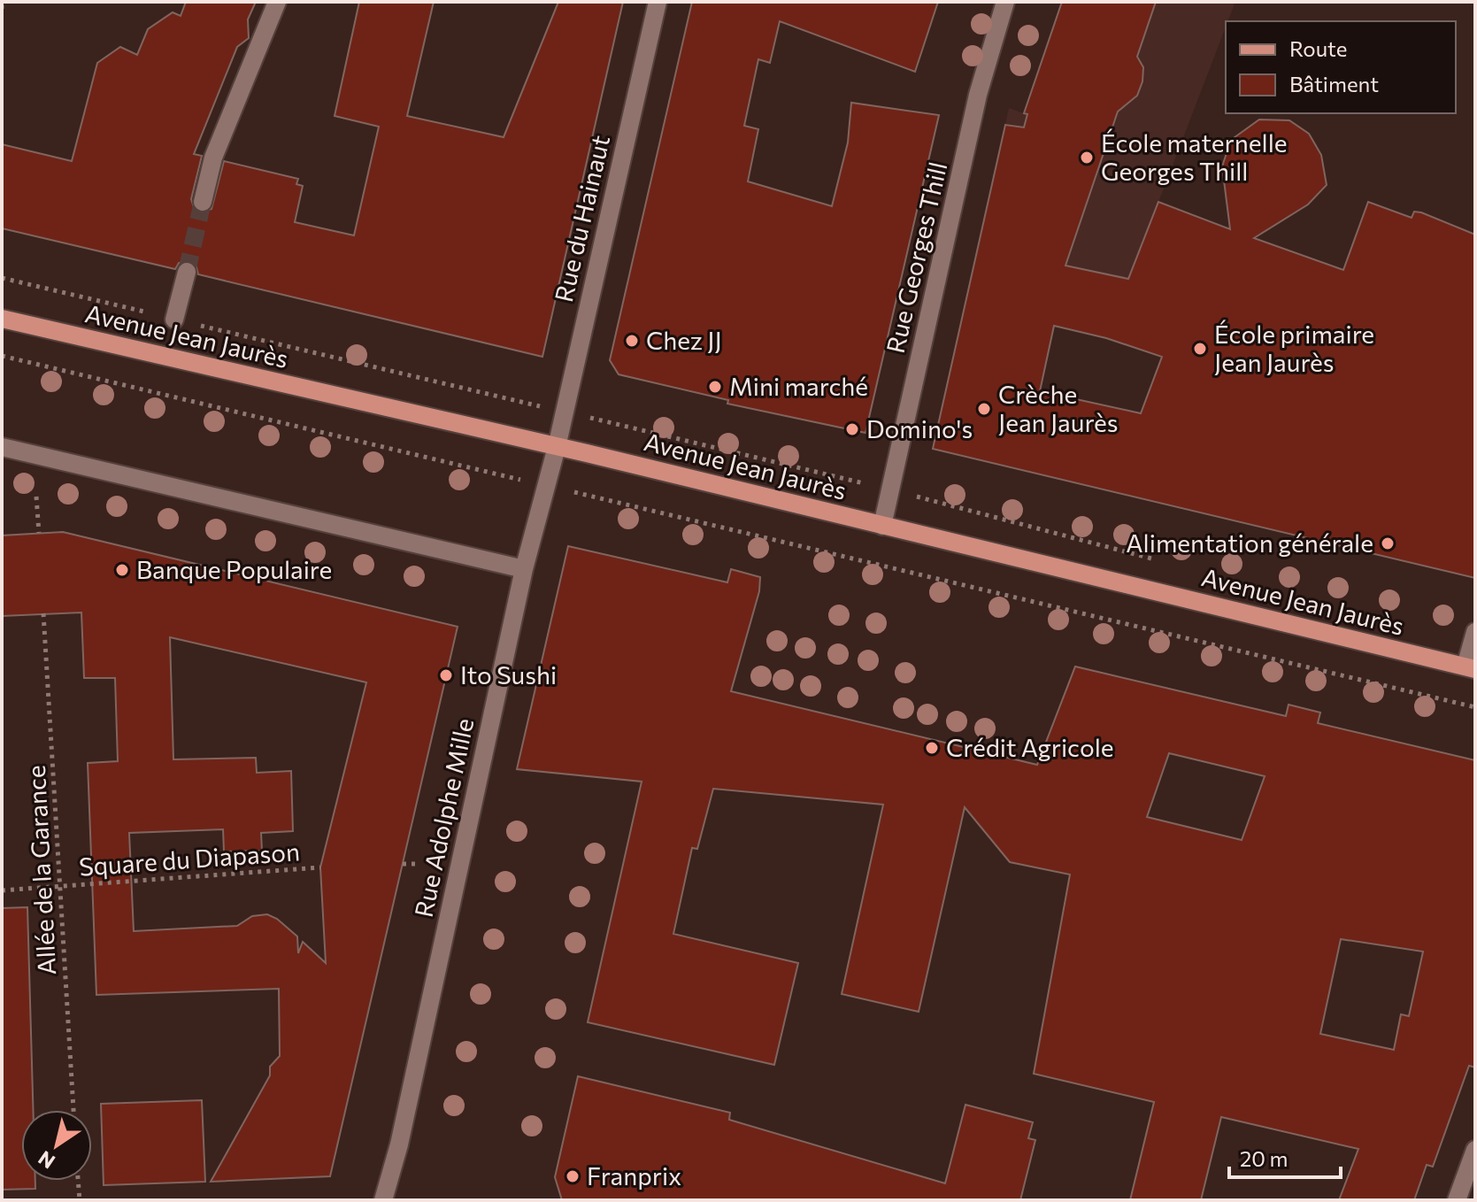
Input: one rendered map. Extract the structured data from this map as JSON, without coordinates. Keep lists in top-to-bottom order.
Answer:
{
  "streets": {
    "main road": ["Avenue Jean Jaurès"],
    "street": ["Rue du Hainaut", "Rue Georges Thill", "Rue Adolphe Mille"],
    "path": ["Square du Diapason", "Allée de la Garance"]
  },
  "crossings": [
    ["Rue du Hainaut", "Avenue Jean Jaurès"],
    ["Rue du Hainaut", "Rue Adolphe Mille"],
    ["Rue Georges Thill", "Avenue Jean Jaurès"],
    ["Avenue Jean Jaurès", "Rue Adolphe Mille"],
    ["Square du Diapason", "Allée de la Garance"]
  ],
  "places": [
    "École maternelle Georges Thill",
    "Chez JJ",
    "École primaire Jean Jaurès",
    "Mini marché",
    "Crèche Jean Jaurès",
    "Domino's",
    "Alimentation générale",
    "Banque Populaire",
    "Ito Sushi",
    "Crédit Agricole",
    "Franprix"
  ],
  "legend": ["Route", "Bâtiment"],
  "scale_bar": "20 m",
  "north": "bottom left"
}
